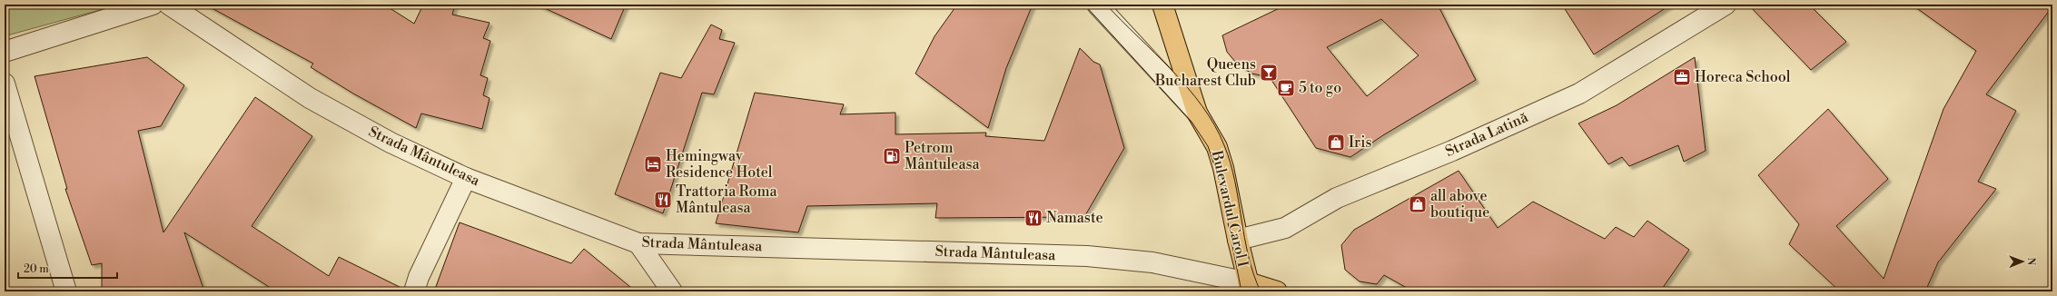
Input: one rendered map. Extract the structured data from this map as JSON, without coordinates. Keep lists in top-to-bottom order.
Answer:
{
  "streets": {
    "main road": ["Bulevardul Carol I"],
    "street": ["Strada Latină", "Strada Mântuleasa"]
  },
  "crossings": [
    ["Strada Latină", "Bulevardul Carol I"],
    ["Strada Mântuleasa", "Bulevardul Carol I"]
  ],
  "places": {
    "bar": ["Queens Bucharest Club"],
    "office": ["Horeca School"],
    "cafe": ["5 to go"],
    "shop": ["Iris", "all above boutique"],
    "fuel station": ["Petrom Mântuleasa"],
    "hotel": ["Hemingway Residence Hotel"],
    "restaurant": ["Trattoria Roma Mântuleasa", "Namaste"]
  },
  "scale_bar": "20 m",
  "north": "right"
}
